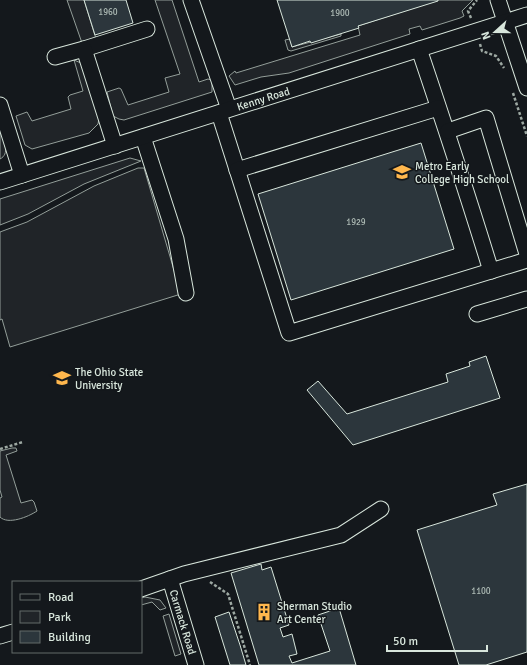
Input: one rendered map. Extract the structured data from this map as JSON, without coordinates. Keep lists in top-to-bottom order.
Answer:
{
  "streets": {
    "street": ["Kenny Road", "Carmack Road"]
  },
  "places": {
    "school or university": ["Metro Early College High School", "The Ohio State University"],
    "building": ["Sherman Studio Art Center"]
  },
  "house_numbers": [
    "1960",
    "1900",
    "1929",
    "1100"
  ],
  "legend": ["Road", "Park", "Building"],
  "scale_bar": "50 m",
  "north": "left"
}
